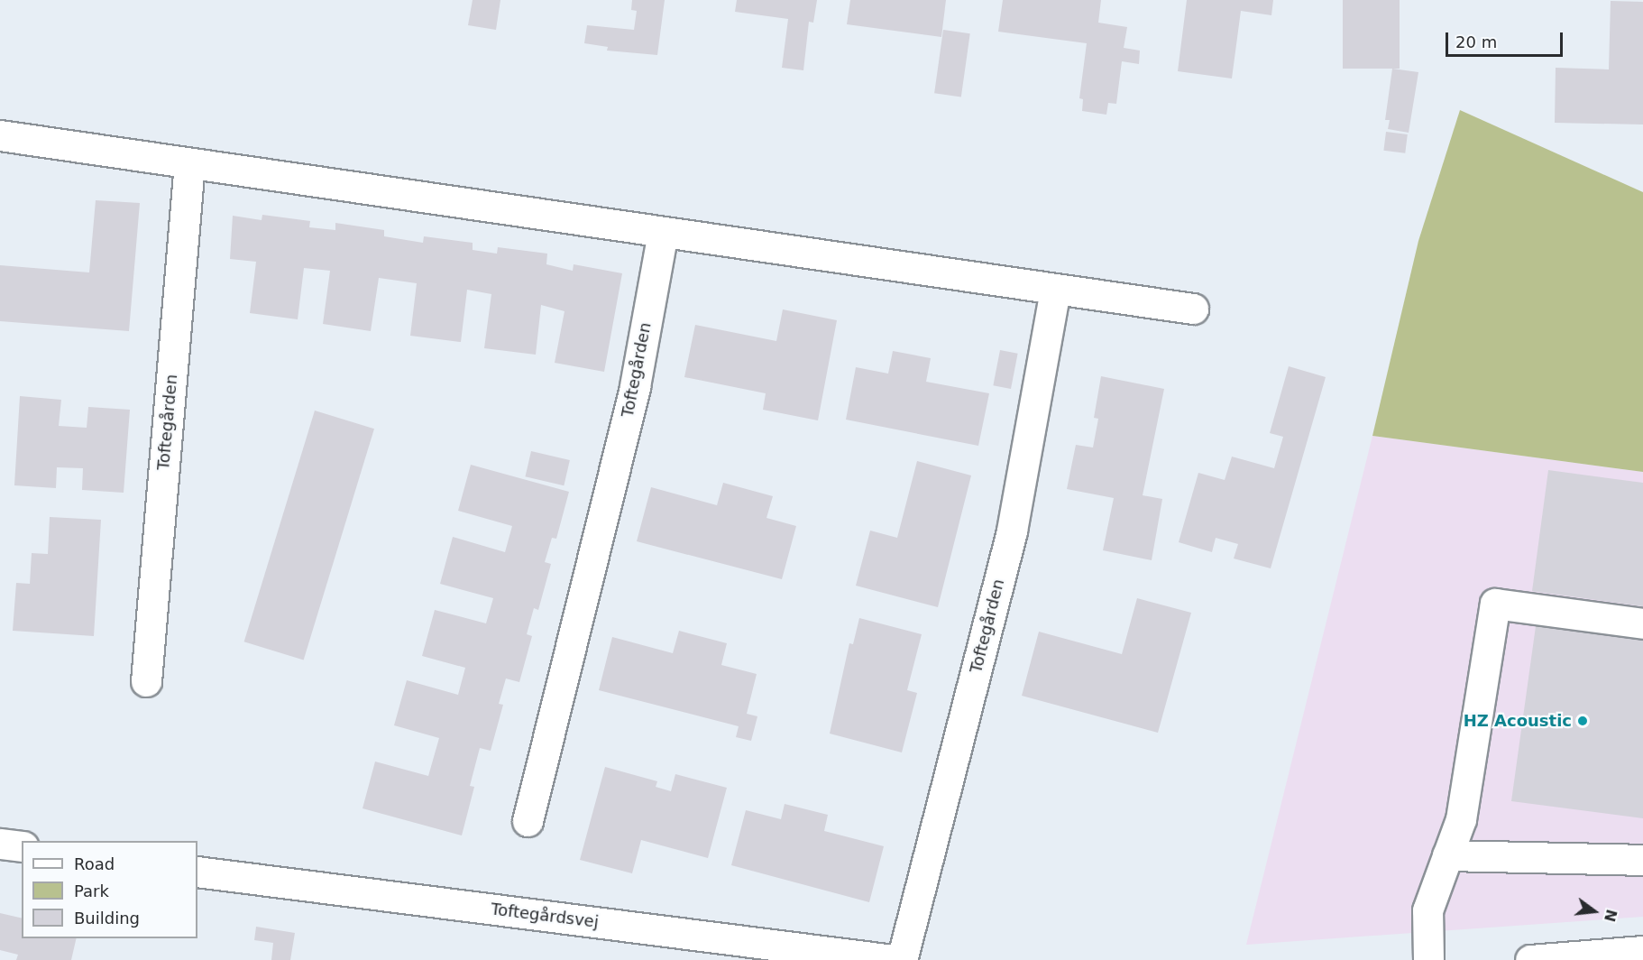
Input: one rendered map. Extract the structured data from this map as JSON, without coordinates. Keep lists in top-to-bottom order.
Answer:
{
  "streets": {
    "street": ["Toftegården", "Toftegårdsvej"]
  },
  "places": ["HZ Acoustic"],
  "legend": ["Road", "Park", "Building"],
  "scale_bar": "20 m",
  "north": "right"
}
